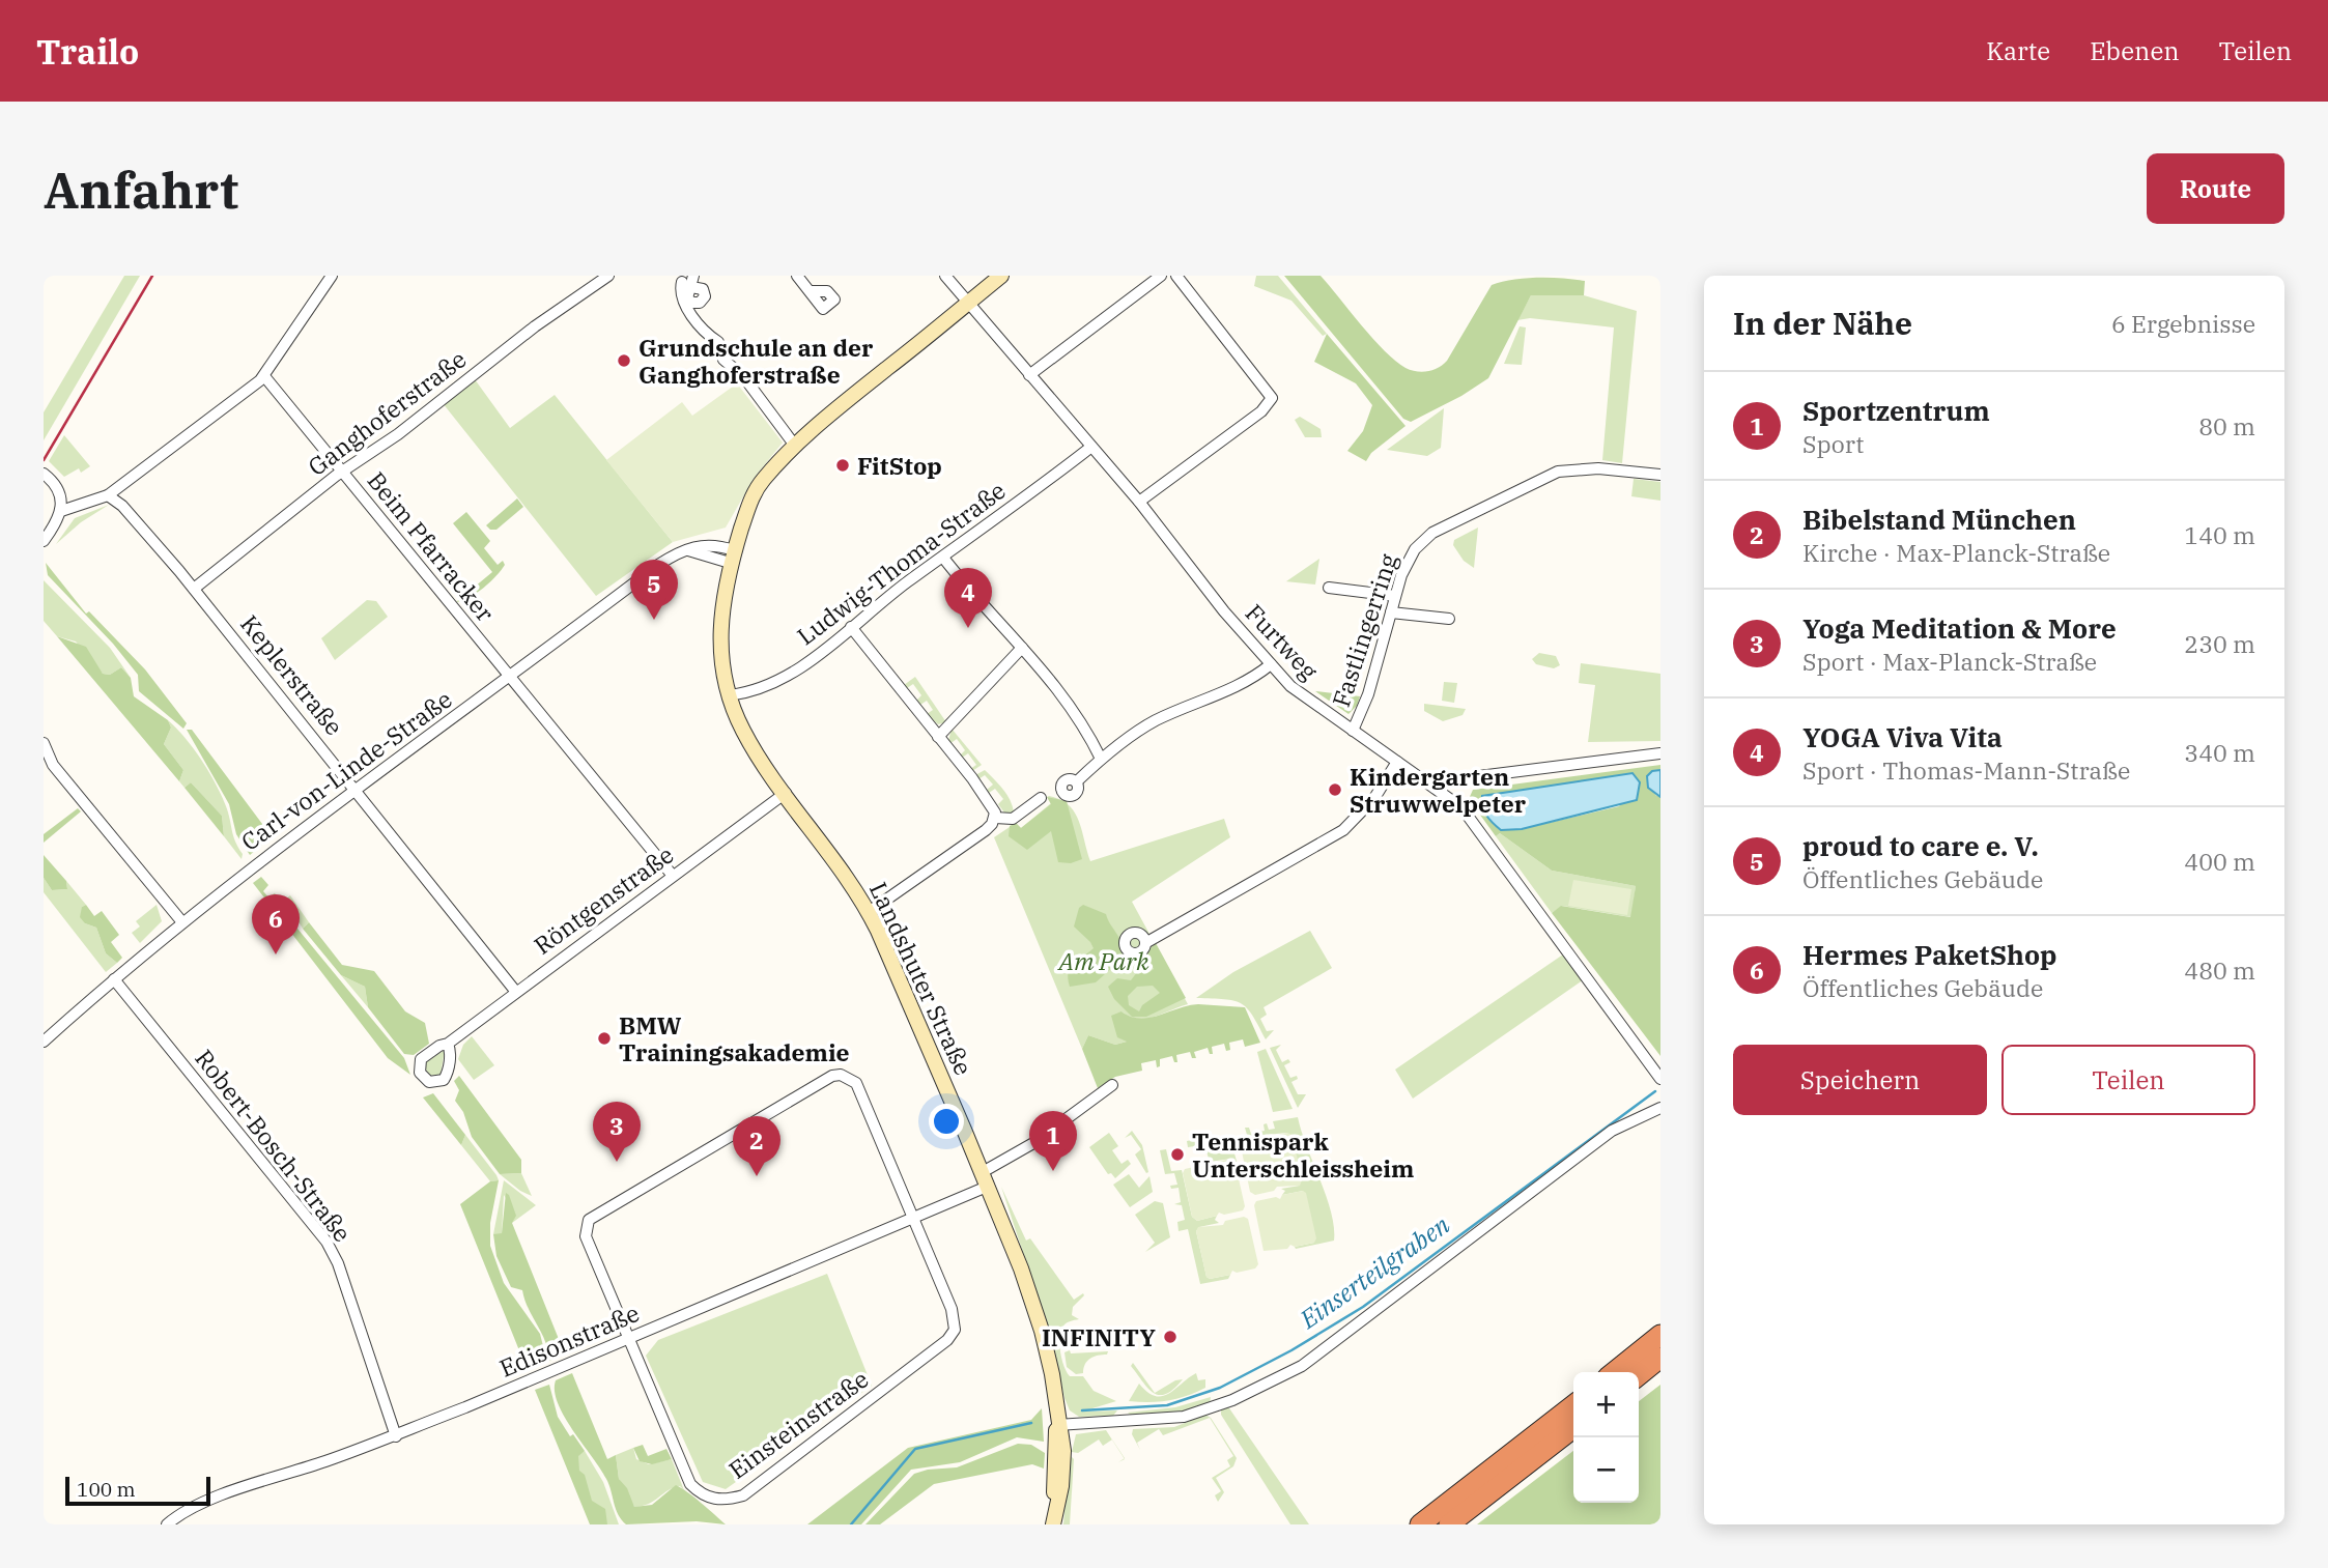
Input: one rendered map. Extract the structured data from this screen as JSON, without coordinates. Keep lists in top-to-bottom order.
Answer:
{
  "streets": {
    "main road": ["Landshuter Straße"],
    "street": [
      "Ganghoferstraße",
      "Beim Pfarracker",
      "Ludwig-Thoma-Straße",
      "Fastlingerring",
      "Furtweg",
      "Keplerstraße",
      "Carl-von-Linde-Straße",
      "Röntgenstraße",
      "Robert-Bosch-Straße",
      "Edisonstraße",
      "Einsteinstraße"
    ]
  },
  "crossings": [
    ["Ganghoferstraße", "Beim Pfarracker"],
    ["Ganghoferstraße", "Keplerstraße"],
    ["Beim Pfarracker", "Carl-von-Linde-Straße"],
    ["Beim Pfarracker", "Röntgenstraße"],
    ["Ludwig-Thoma-Straße", "Furtweg"],
    ["Ludwig-Thoma-Straße", "Landshuter Straße"],
    ["Fastlingerring", "Furtweg"],
    ["Furtweg", "Landshuter Straße"],
    ["Keplerstraße", "Carl-von-Linde-Straße"],
    ["Keplerstraße", "Röntgenstraße"],
    ["Carl-von-Linde-Straße", "Landshuter Straße"],
    ["Carl-von-Linde-Straße", "Robert-Bosch-Straße"],
    ["Röntgenstraße", "Landshuter Straße"],
    ["Landshuter Straße", "Edisonstraße"],
    ["Robert-Bosch-Straße", "Edisonstraße"],
    ["Edisonstraße", "Einsteinstraße"]
  ],
  "water": ["Einserteilgraben"],
  "parks": ["Am Park"],
  "places": [
    "Grundschule an der Ganghoferstraße",
    "FitStop",
    "Kindergarten Struwwelpeter",
    "BMW Trainingsakademie",
    "Tennispark Unterschleissheim",
    "INFINITY"
  ],
  "scale_bar": "100 m",
  "page": {
    "header": "Trailo",
    "nav": ["Karte", "Ebenen", "Teilen"],
    "buttons": [
      "Route",
      ["Speichern", "Teilen"]
    ],
    "title": "Anfahrt",
    "heading": ["In der Nähe", "6 Ergebnisse"],
    "list": [
      {
        "mark": "1",
        "name": "Sportzentrum",
        "note": "Sport",
        "value": "80 m"
      },
      {
        "mark": "2",
        "name": "Bibelstand München",
        "note": "Kirche · Max-Planck-Straße",
        "value": "140 m"
      },
      {
        "mark": "3",
        "name": "Yoga Meditation & More",
        "note": "Sport · Max-Planck-Straße",
        "value": "230 m"
      },
      {
        "mark": "4",
        "name": "YOGA Viva Vita",
        "note": "Sport · Thomas-Mann-Straße",
        "value": "340 m"
      },
      {
        "mark": "5",
        "name": "proud to care e. V.",
        "note": "Öffentliches Gebäude",
        "value": "400 m"
      },
      {
        "mark": "6",
        "name": "Hermes PaketShop",
        "note": "Öffentliches Gebäude",
        "value": "480 m"
      }
    ],
    "pins": [
      "5",
      "4",
      "6",
      "3",
      "1",
      "2"
    ],
    "map_buttons": ["+", "−"],
    "scale": "100 m"
  }
}
